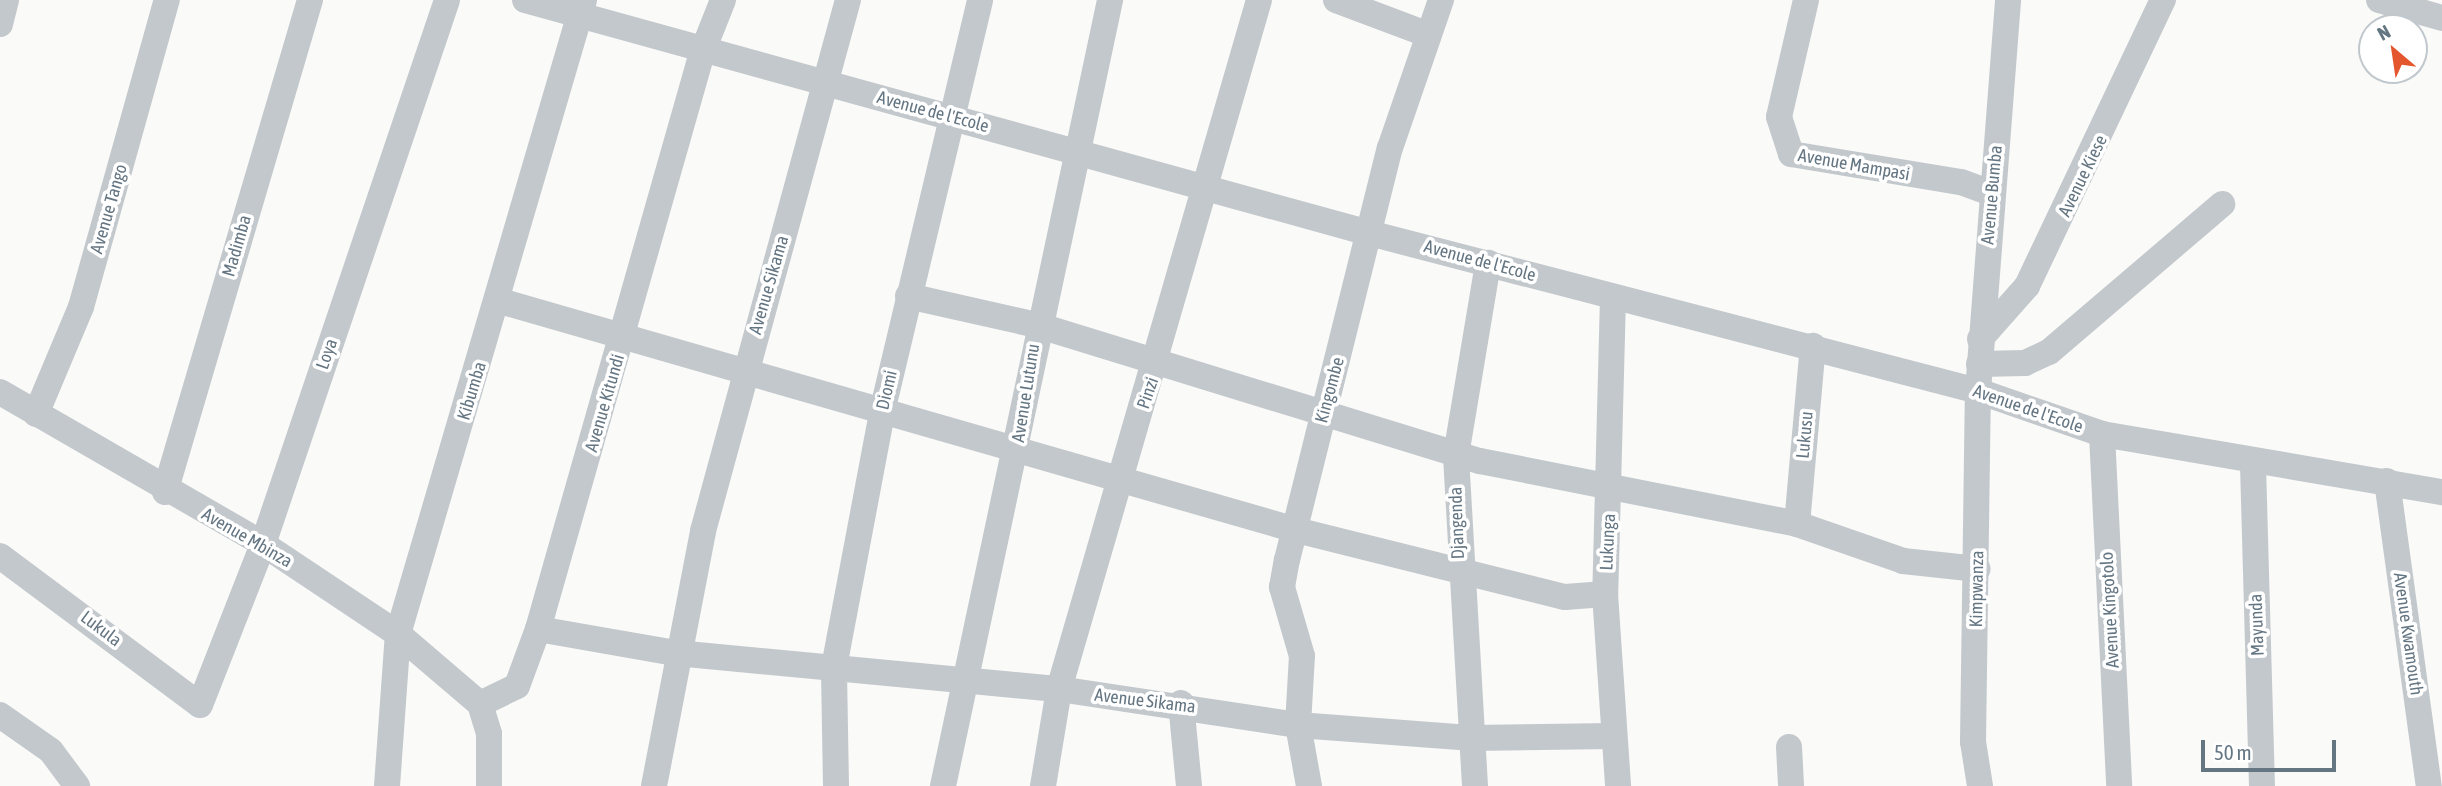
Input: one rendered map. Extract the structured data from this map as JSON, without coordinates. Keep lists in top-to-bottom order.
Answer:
{
  "streets": {
    "street": [
      "Avenue de l'Ecole",
      "Avenue Mampasi",
      "Avenue Kiese",
      "Avenue Bumba",
      "Avenue Tango",
      "Madimba",
      "Avenue Sikama",
      "Loya",
      "Diomi",
      "Kingombe",
      "Kibumba",
      "Avenue Lutunu",
      "Pinzi",
      "Avenue Kitundi",
      "Lukusu",
      "Djangenda",
      "Avenue Mbinza",
      "Lukunga",
      "Kimpwanza",
      "Avenue Kingotolo",
      "Mayunda",
      "Lukula",
      "Avenue Kwamouth"
    ]
  },
  "crossings": [
    ["Avenue de l'Ecole", "Avenue Bumba"],
    ["Avenue de l'Ecole", "Avenue Sikama"],
    ["Avenue de l'Ecole", "Diomi"],
    ["Avenue de l'Ecole", "Kingombe"],
    ["Avenue de l'Ecole", "Kibumba"],
    ["Avenue de l'Ecole", "Avenue Lutunu"],
    ["Avenue de l'Ecole", "Pinzi"],
    ["Avenue de l'Ecole", "Avenue Kitundi"],
    ["Avenue de l'Ecole", "Lukusu"],
    ["Avenue de l'Ecole", "Djangenda"],
    ["Avenue de l'Ecole", "Lukunga"],
    ["Avenue de l'Ecole", "Kimpwanza"],
    ["Avenue de l'Ecole", "Avenue Kingotolo"],
    ["Avenue de l'Ecole", "Mayunda"],
    ["Avenue de l'Ecole", "Avenue Kwamouth"],
    ["Avenue Mampasi", "Avenue Bumba"],
    ["Avenue Kiese", "Avenue Bumba"],
    ["Avenue Bumba", "Kimpwanza"],
    ["Avenue Tango", "Avenue Mbinza"],
    ["Madimba", "Avenue Mbinza"],
    ["Avenue Sikama", "Diomi"],
    ["Avenue Sikama", "Kingombe"],
    ["Avenue Sikama", "Avenue Lutunu"],
    ["Avenue Sikama", "Pinzi"],
    ["Avenue Sikama", "Avenue Kitundi"],
    ["Avenue Sikama", "Djangenda"],
    ["Avenue Sikama", "Lukunga"],
    ["Loya", "Avenue Mbinza"],
    ["Loya", "Lukula"],
    ["Kibumba", "Avenue Mbinza"],
    ["Avenue Kitundi", "Avenue Mbinza"]
  ],
  "scale_bar": "50 m",
  "north": "top left"
}
